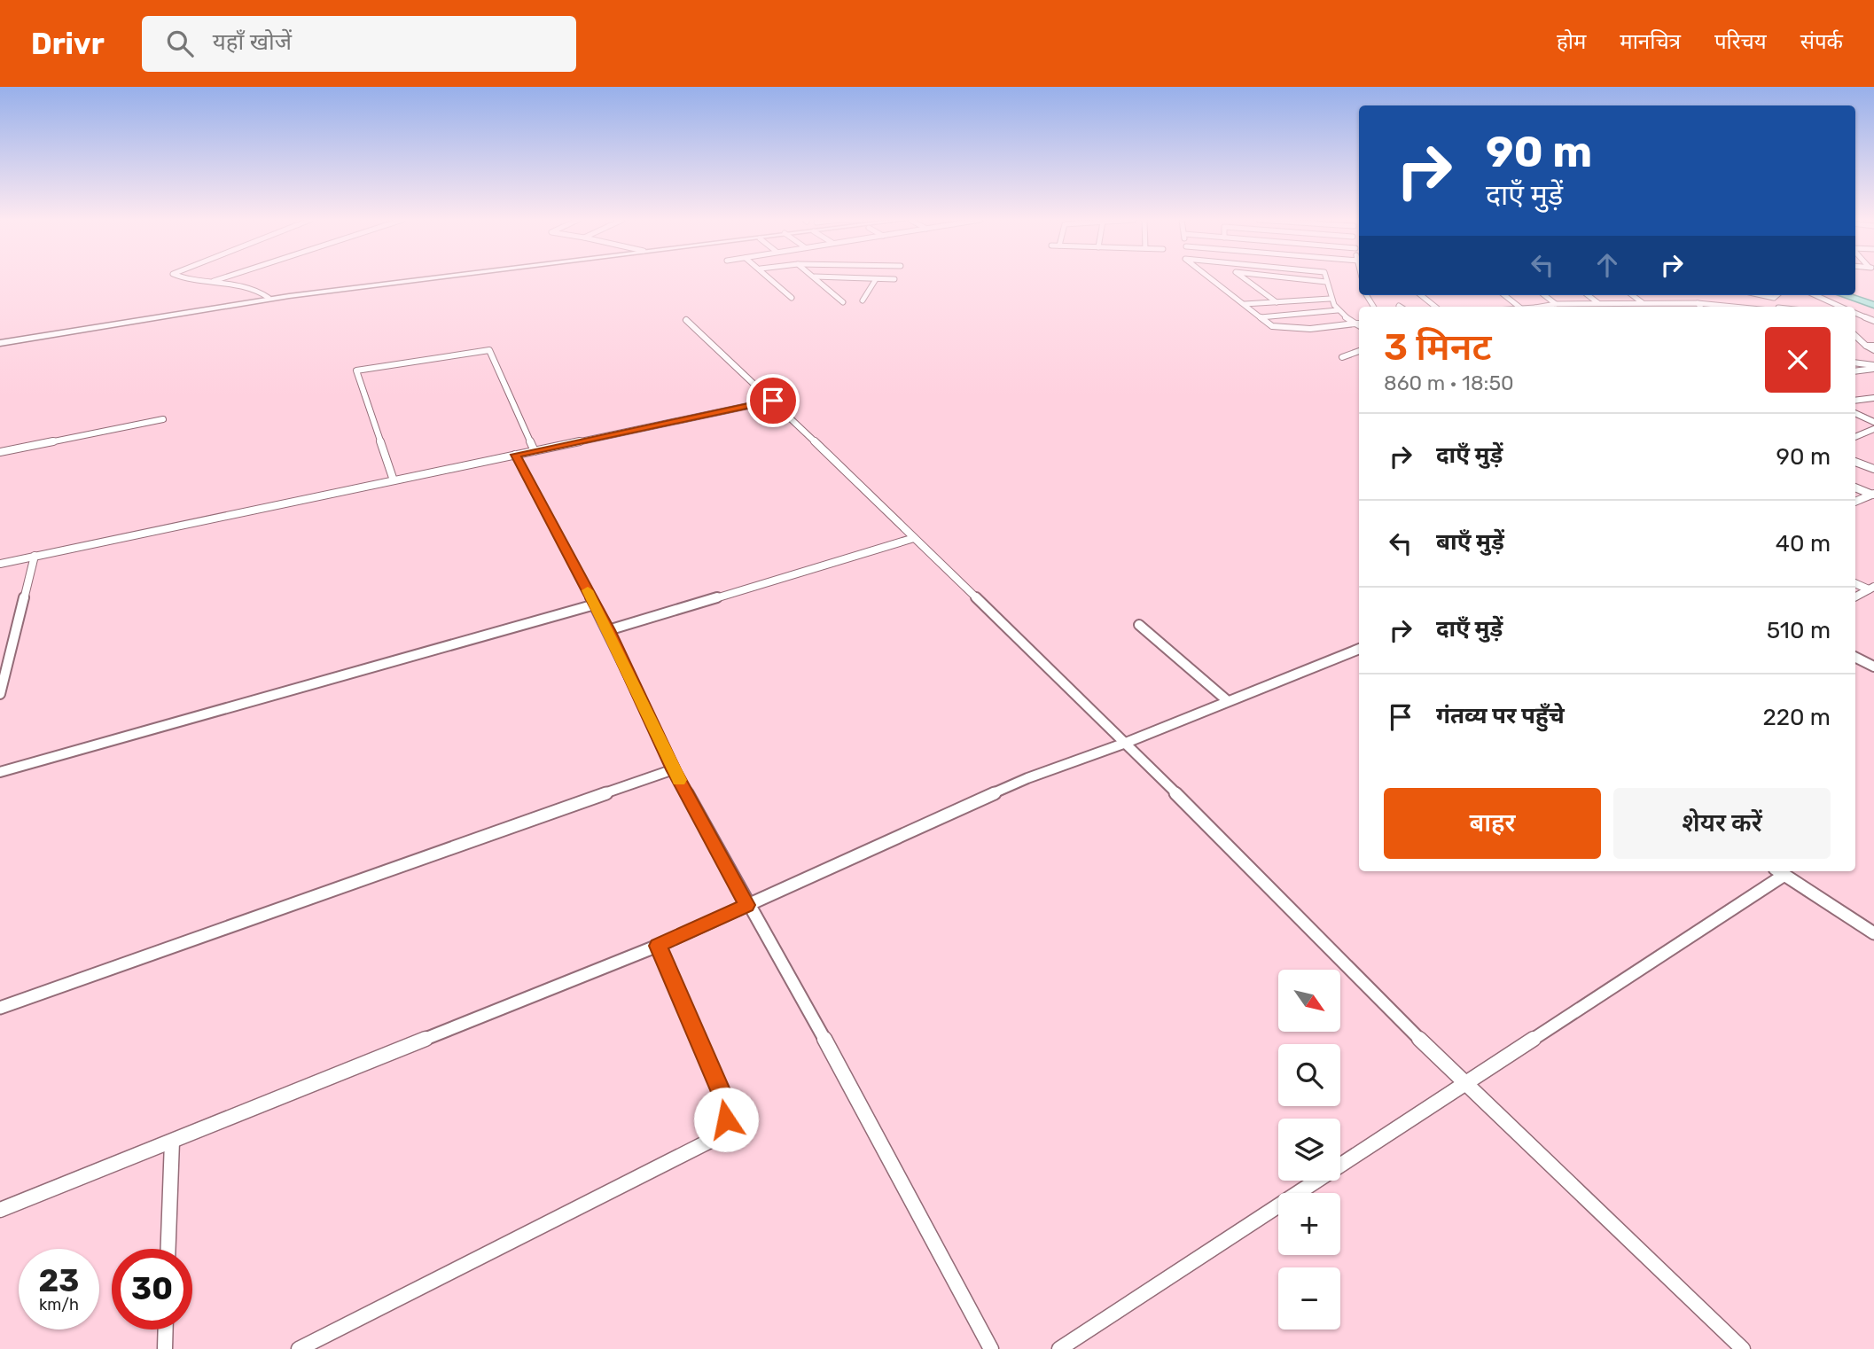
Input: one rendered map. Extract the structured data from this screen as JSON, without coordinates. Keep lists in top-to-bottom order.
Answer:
{
  "north": "bottom right",
  "page": {
    "header": "Drivr",
    "search": "यहाँ खोजें",
    "nav": [
      "होम",
      "मानचित्र",
      "परिचय",
      "संपर्क"
    ],
    "turn": ["90 m", "दाएँ मुड़ें"],
    "heading": ["3 मिनट", "860 m · 18:50"],
    "list": [
      {
        "name": "दाएँ मुड़ें",
        "value": "90 m"
      },
      {
        "name": "बाएँ मुड़ें",
        "value": "40 m"
      },
      {
        "name": "दाएँ मुड़ें",
        "value": "510 m"
      },
      {
        "name": "गंतव्य पर पहुँचे",
        "value": "220 m"
      }
    ],
    "buttons": ["बाहर", "शेयर करें"],
    "map_buttons": ["+", "−"],
    "speed": "23 km/h",
    "limit": "30"
  }
}
